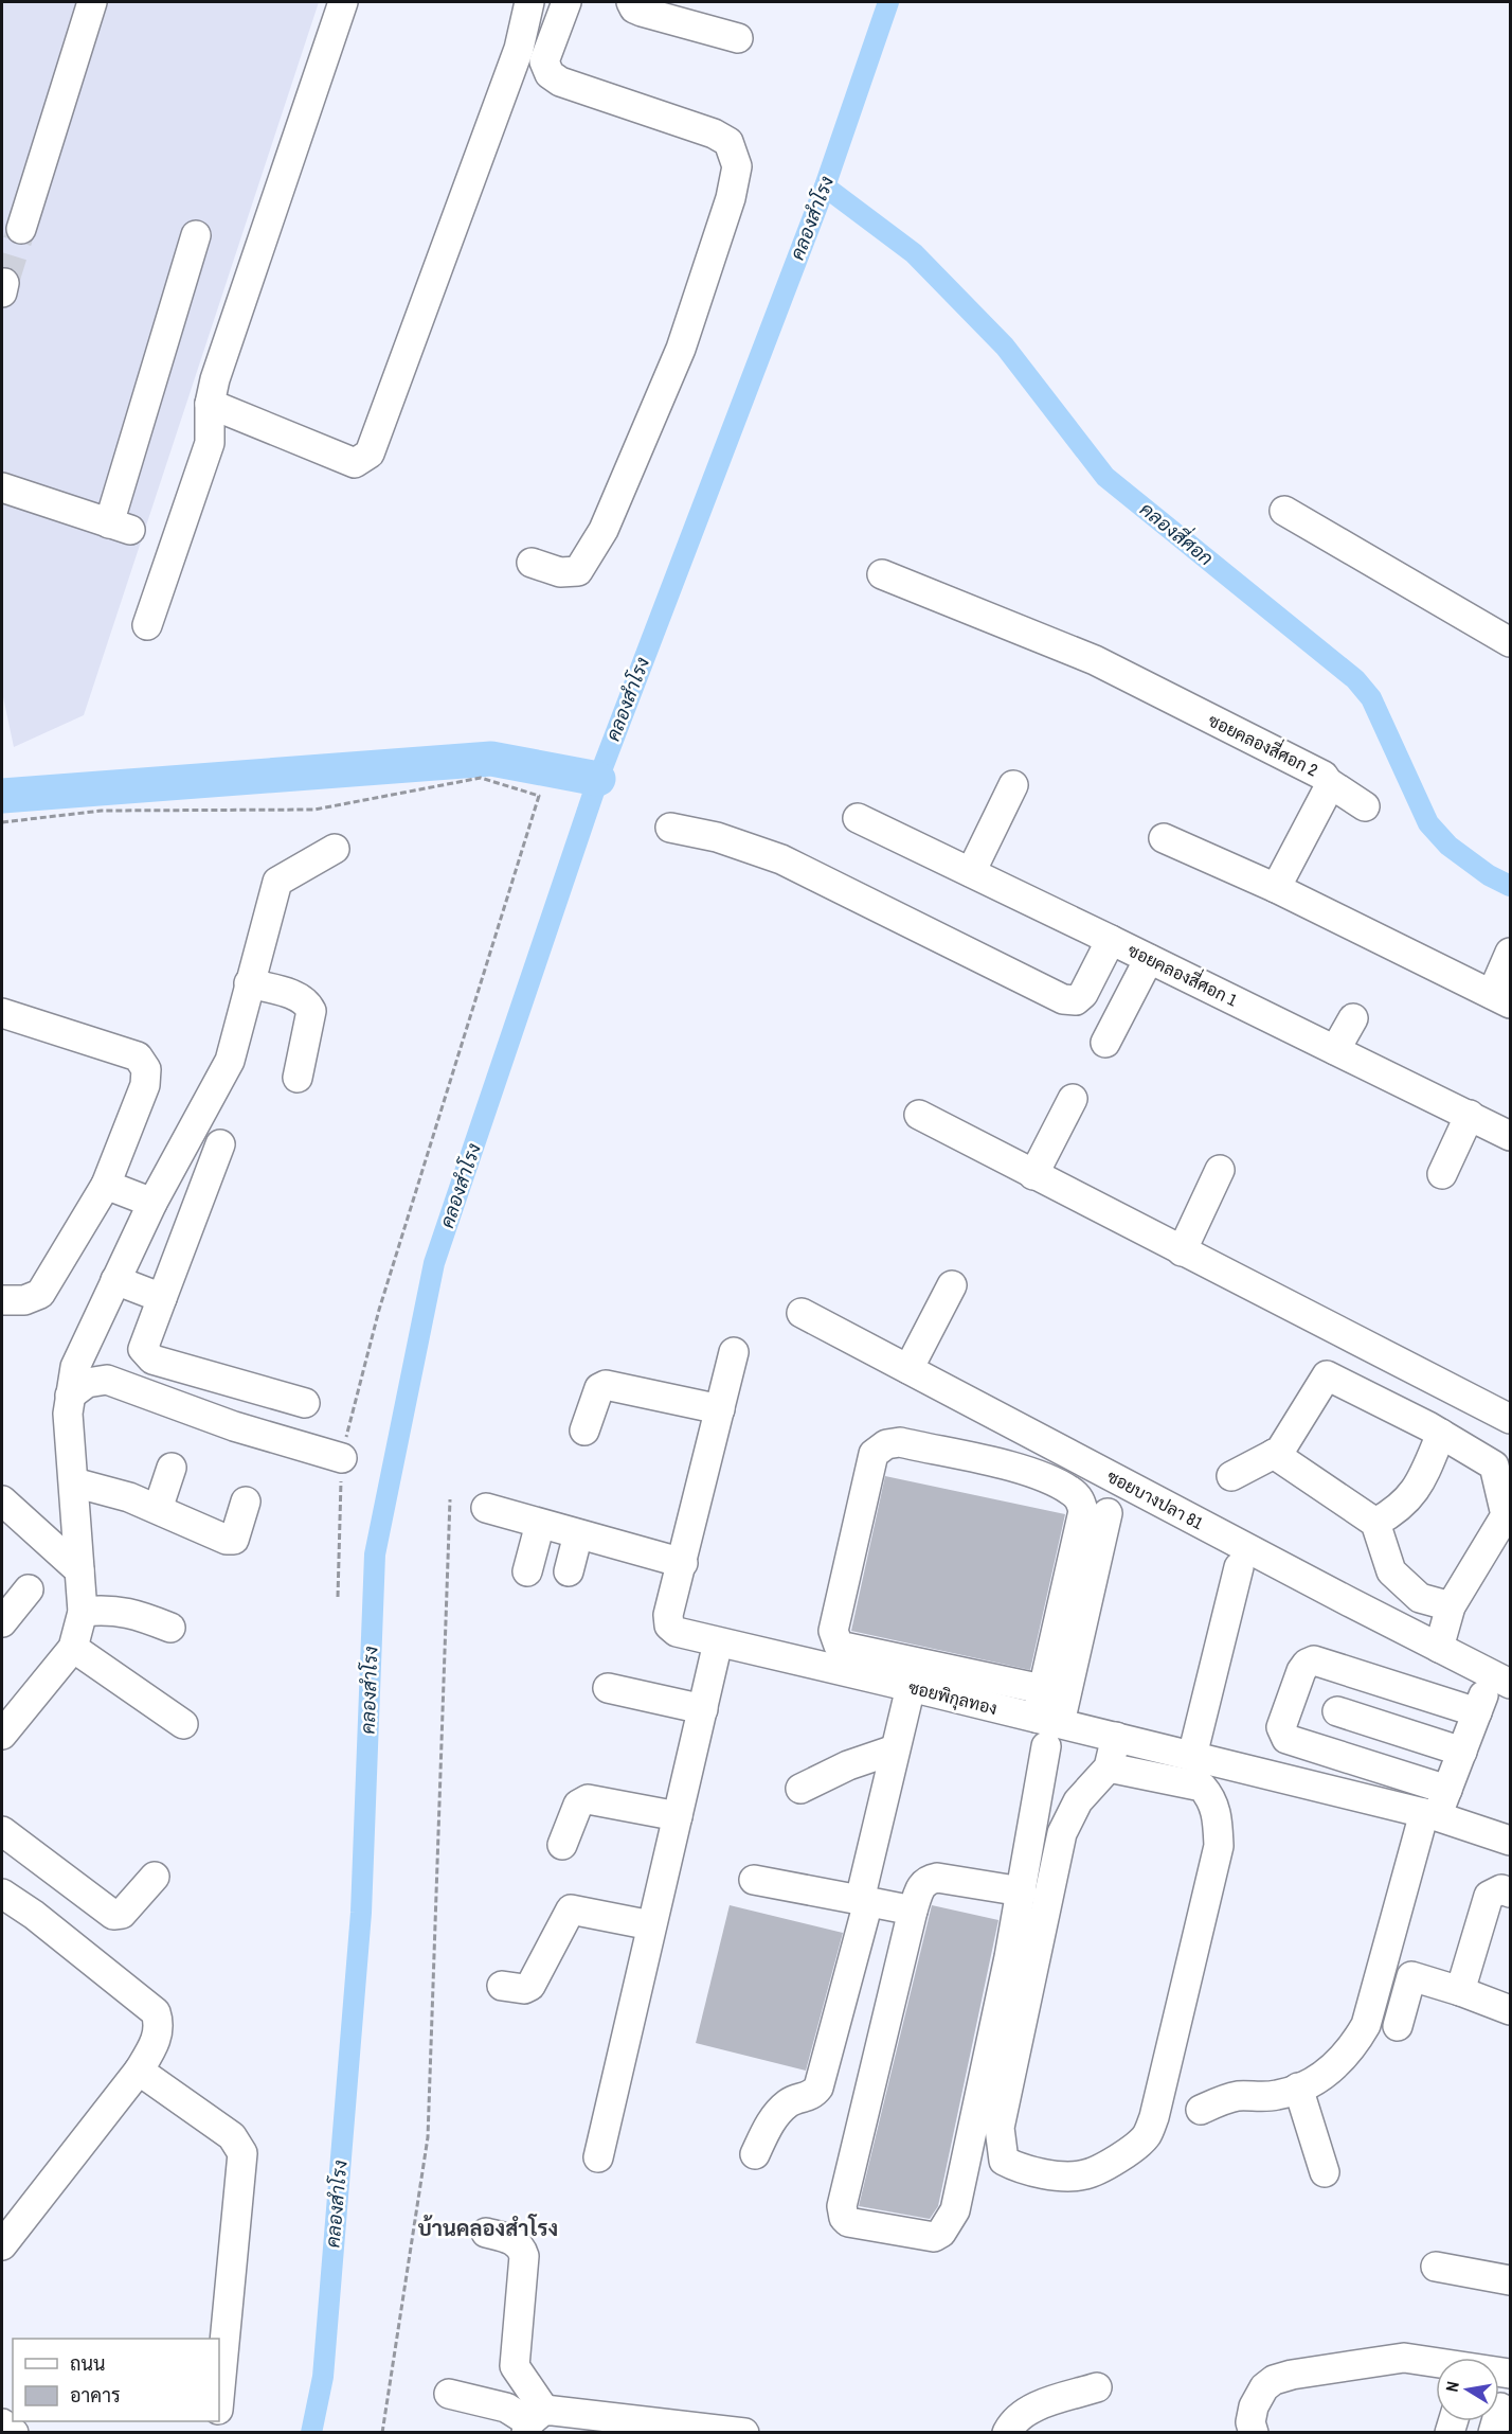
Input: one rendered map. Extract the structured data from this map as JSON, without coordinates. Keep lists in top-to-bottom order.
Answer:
{
  "streets": {
    "street": [
      "ซอยคลองสี่ศอก 2",
      "ซอยคลองสี่ศอก 1",
      "ซอยบางปลา 81",
      "ซอยพิกุลทอง"
    ]
  },
  "districts": ["บ้านคลองสำโรง"],
  "water": ["คลองสำโรง", "คลองสี่ศอก"],
  "legend": ["ถนน", "อาคาร"],
  "north": "left"
}
